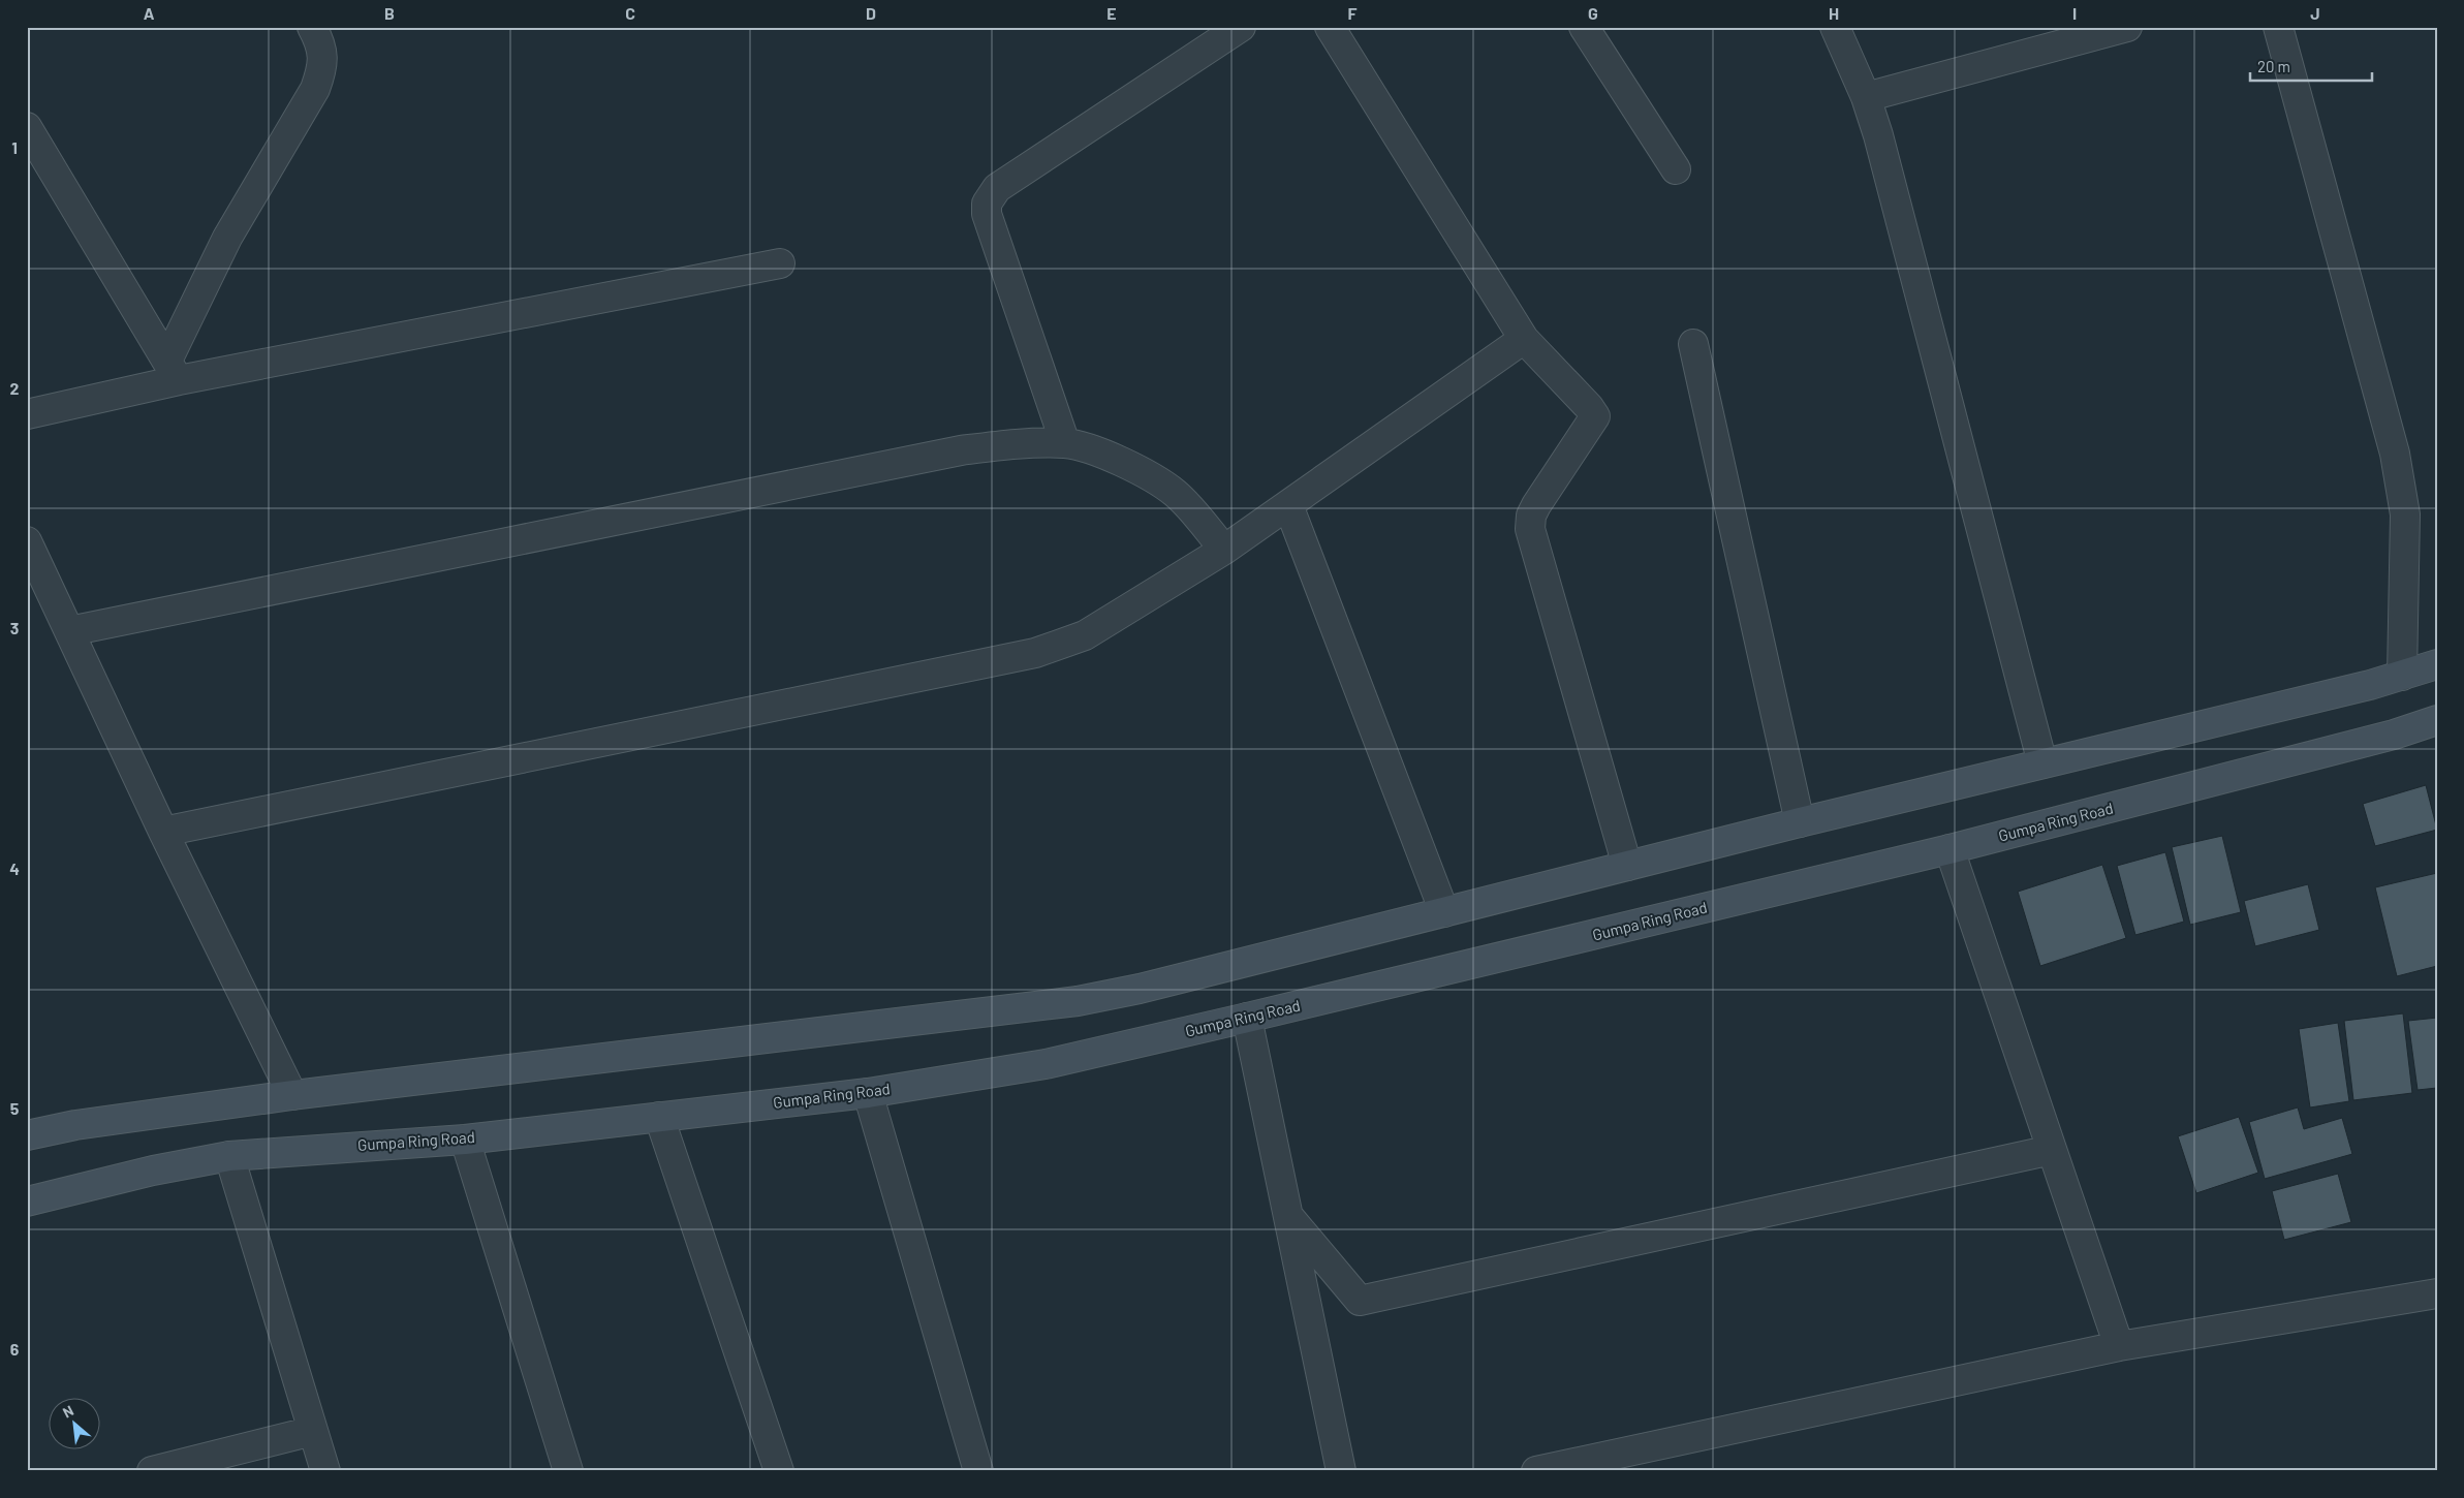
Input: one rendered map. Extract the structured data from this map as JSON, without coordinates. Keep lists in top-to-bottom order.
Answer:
{
  "streets": {
    "street": ["Gumpa Ring Road"]
  },
  "scale_bar": "20 m",
  "north": "top left",
  "grid": {
    "columns": [
      "A",
      "B",
      "C",
      "D",
      "E",
      "F",
      "G",
      "H",
      "I",
      "J"
    ],
    "rows": [
      "1",
      "2",
      "3",
      "4",
      "5",
      "6"
    ]
  }
}
